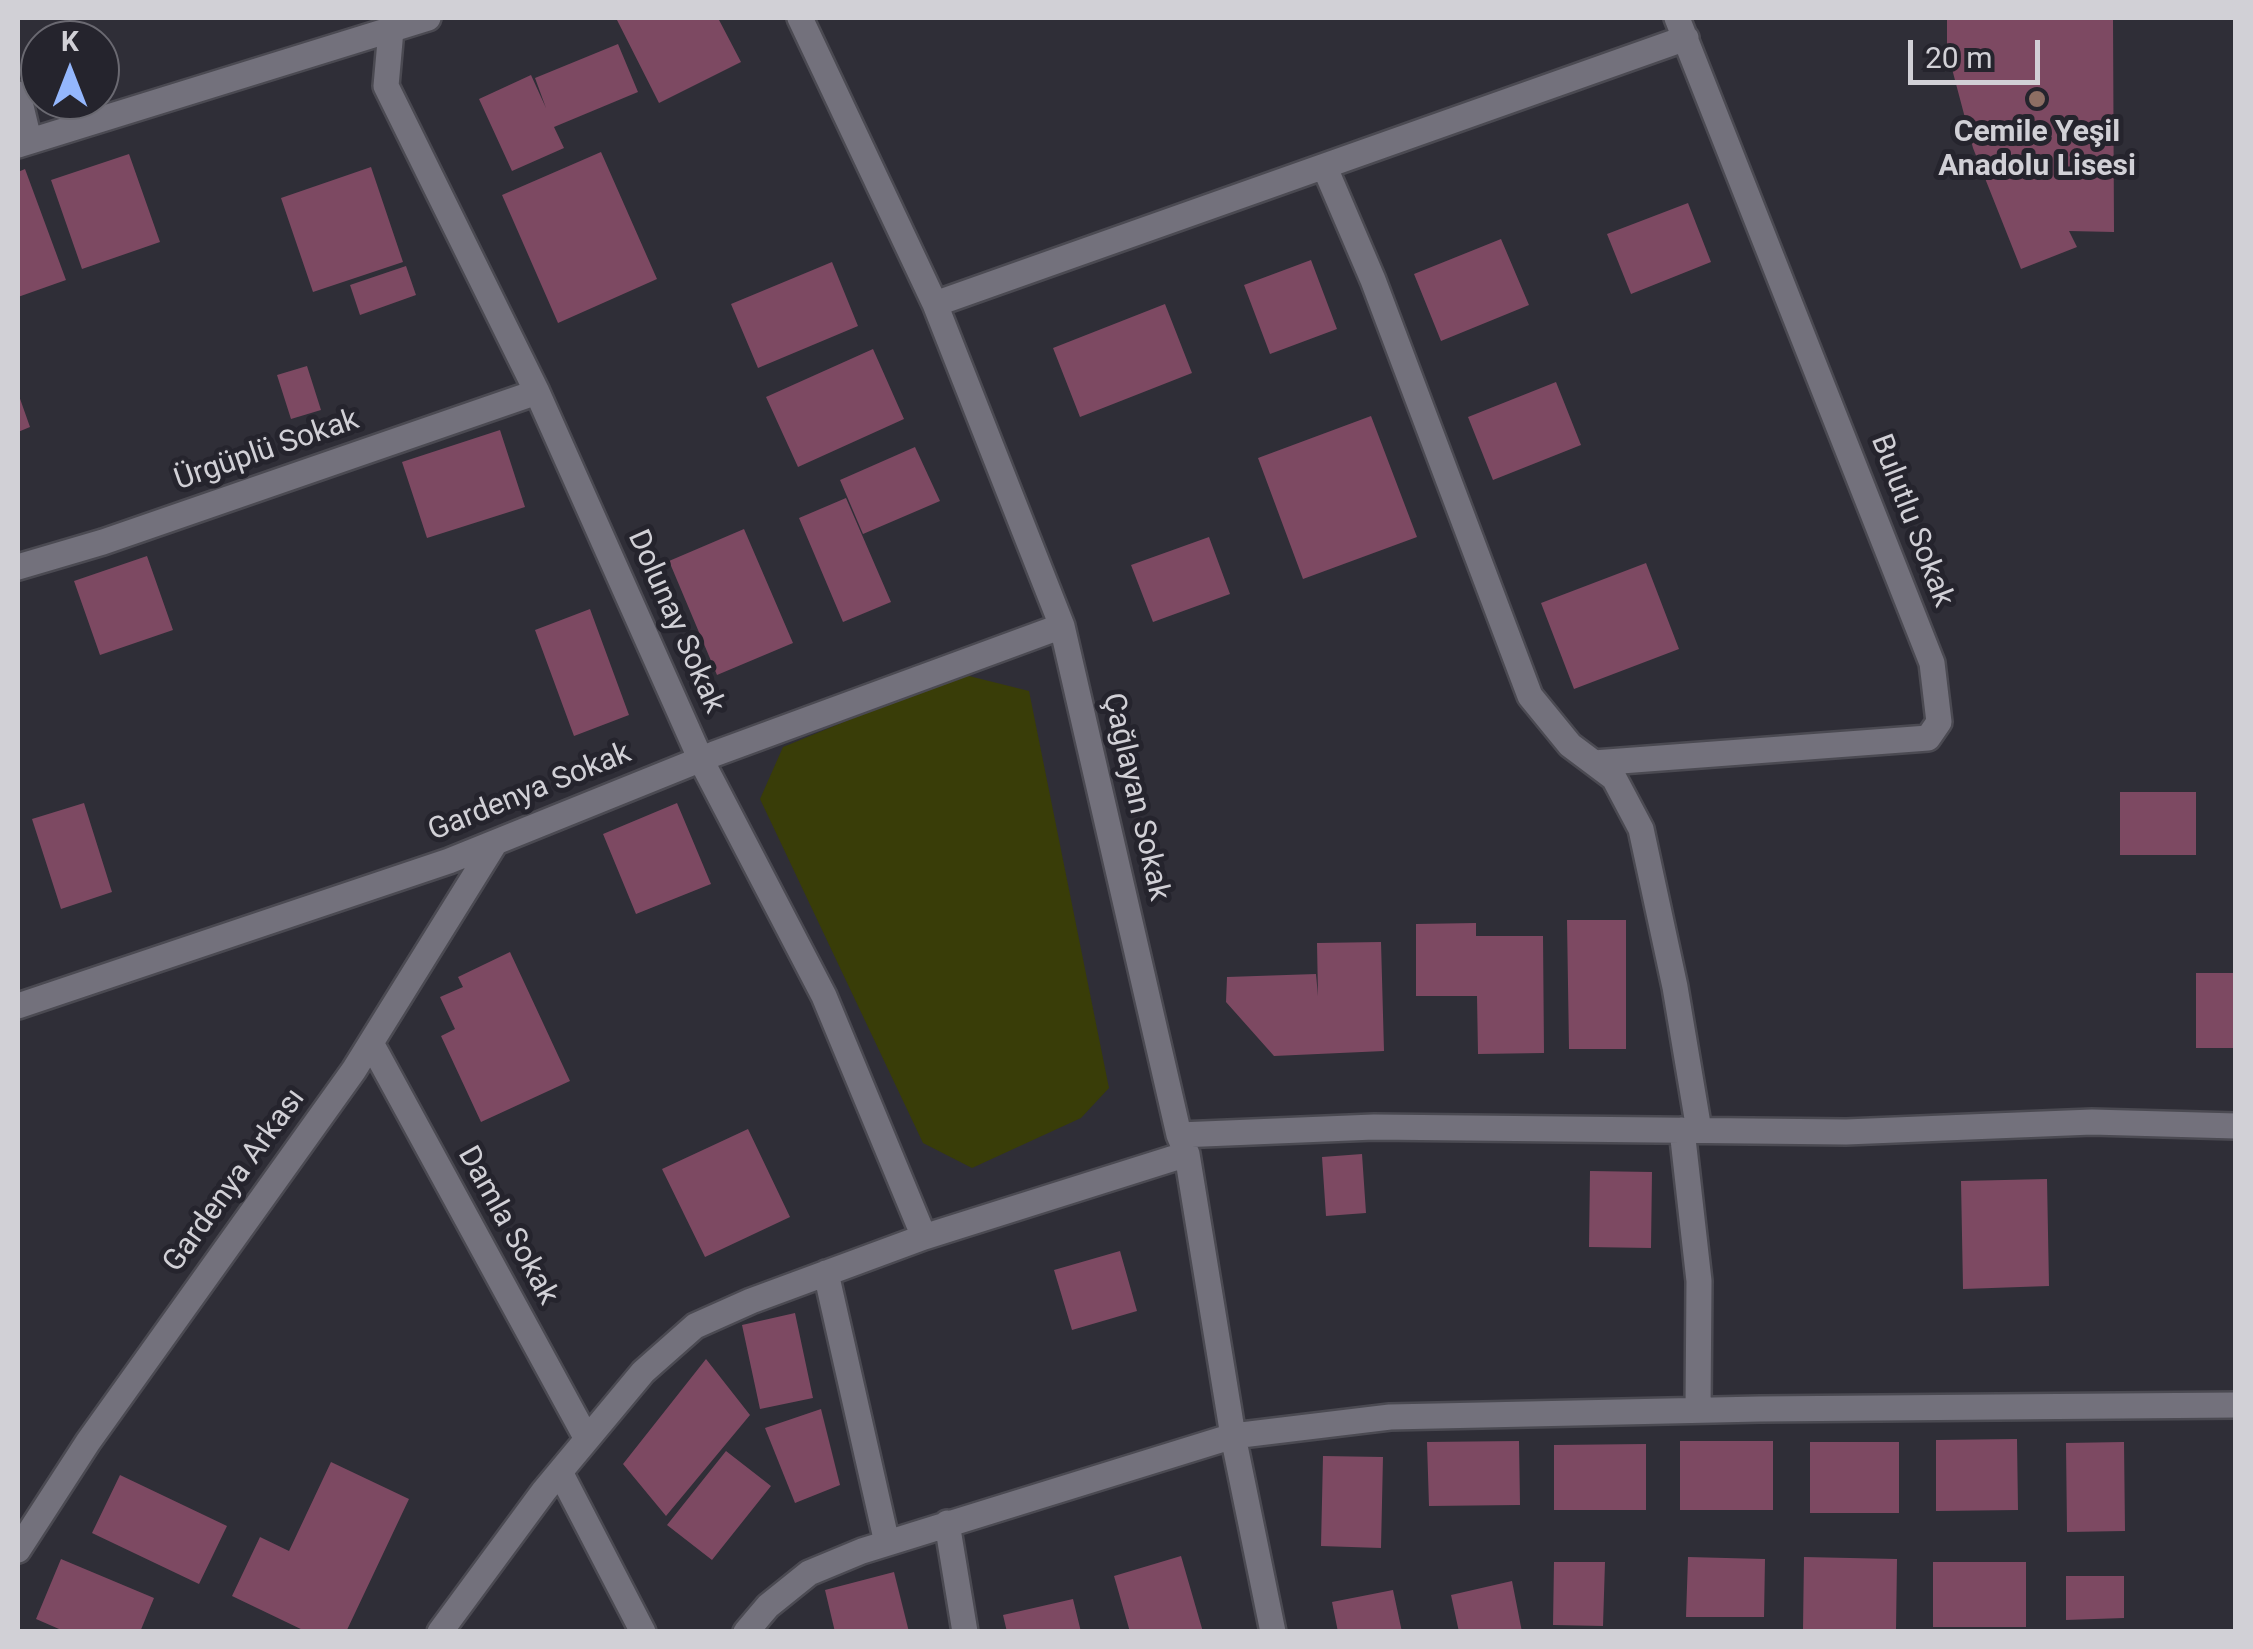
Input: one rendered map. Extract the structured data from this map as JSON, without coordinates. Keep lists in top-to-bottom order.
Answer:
{
  "streets": {
    "street": [
      "Ürgüplü Sokak",
      "Bulutlu Sokak",
      "Dolunay Sokak",
      "Gardenya Sokak",
      "Çağlayan Sokak",
      "Gardenya Arkası",
      "Damla Sokak"
    ]
  },
  "crossings": [
    ["Ürgüplü Sokak", "Dolunay Sokak"],
    ["Dolunay Sokak", "Gardenya Sokak"],
    ["Gardenya Sokak", "Çağlayan Sokak"],
    ["Gardenya Sokak", "Gardenya Arkası"],
    ["Gardenya Arkası", "Damla Sokak"]
  ],
  "places": ["Cemile Yeşil Anadolu Lisesi"],
  "scale_bar": "20 m",
  "north": "top"
}
